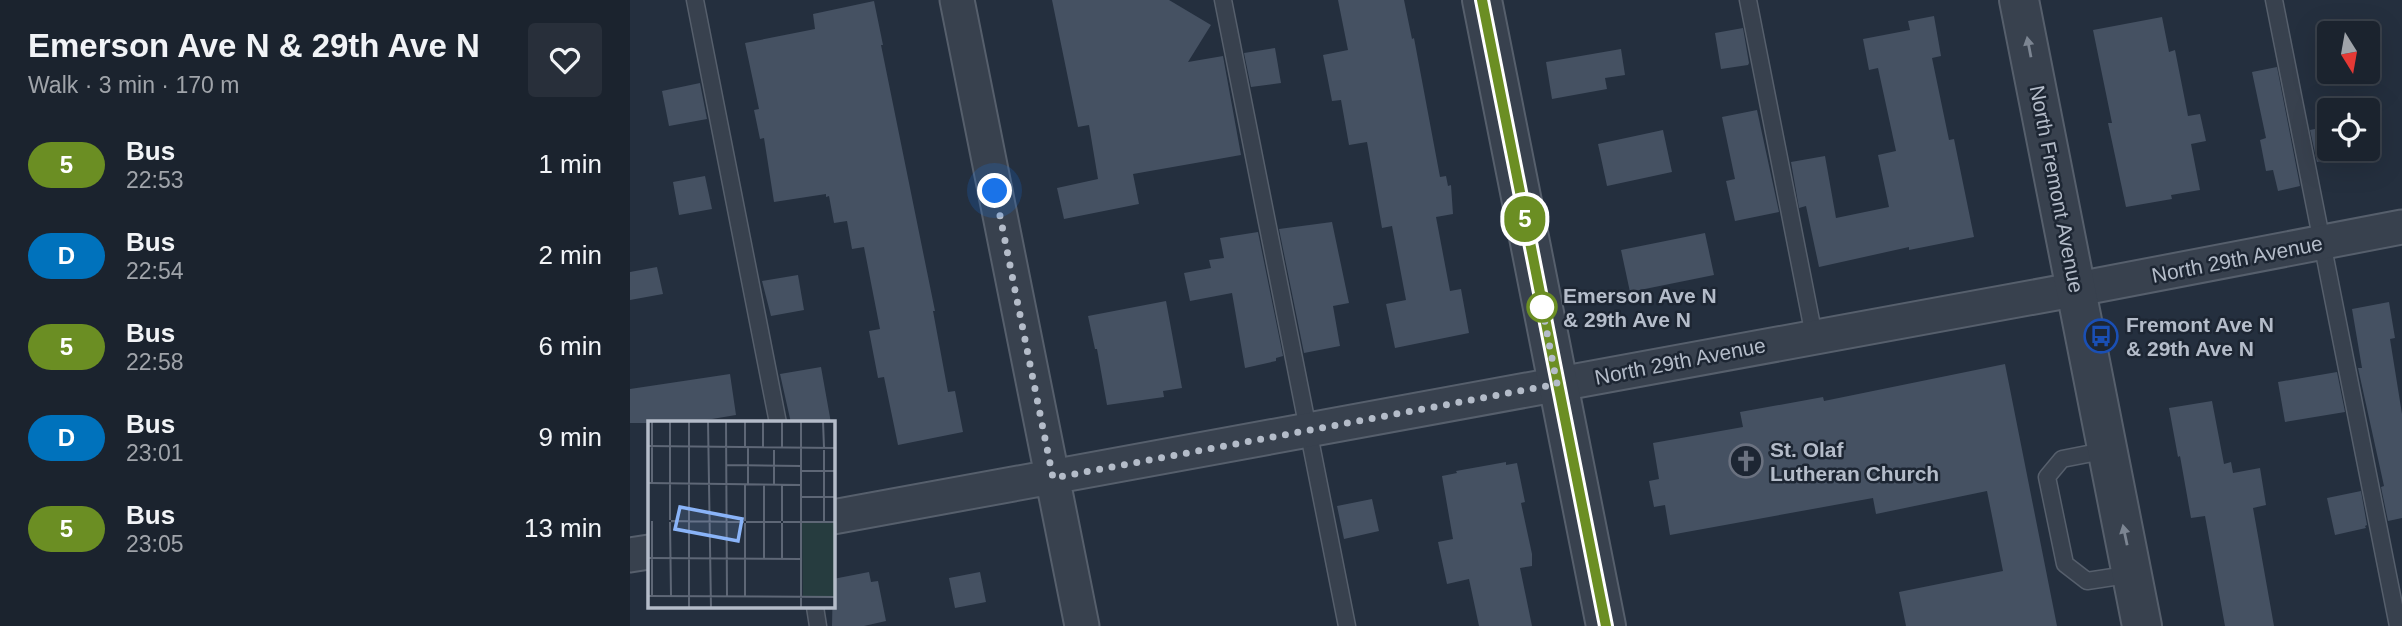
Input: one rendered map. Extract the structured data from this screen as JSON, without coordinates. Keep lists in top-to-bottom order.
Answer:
{
  "streets": {
    "street": ["North Fremont Avenue", "North 29th Avenue"]
  },
  "crossings": [
    ["North Fremont Avenue", "North 29th Avenue"]
  ],
  "one_way": ["North Fremont Avenue"],
  "places": {
    "other": ["Emerson Ave N & 29th Ave N"],
    "bus stop": ["Fremont Ave N & 29th Ave N"],
    "church": ["St. Olaf Lutheran Church"]
  },
  "lines": ["bus line 5"],
  "north": "bottom",
  "page": {
    "heading": ["Emerson Ave N & 29th Ave N", "Walk · 3 min · 170 m"],
    "on_map": "5",
    "list": [
      {
        "mark": "5",
        "name": "Bus",
        "note": "22:53",
        "value": "1 min"
      },
      {
        "mark": "D",
        "name": "Bus",
        "note": "22:54",
        "value": "2 min"
      },
      {
        "mark": "5",
        "name": "Bus",
        "note": "22:58",
        "value": "6 min"
      },
      {
        "mark": "D",
        "name": "Bus",
        "note": "23:01",
        "value": "9 min"
      },
      {
        "mark": "5",
        "name": "Bus",
        "note": "23:05",
        "value": "13 min"
      }
    ]
  }
}
